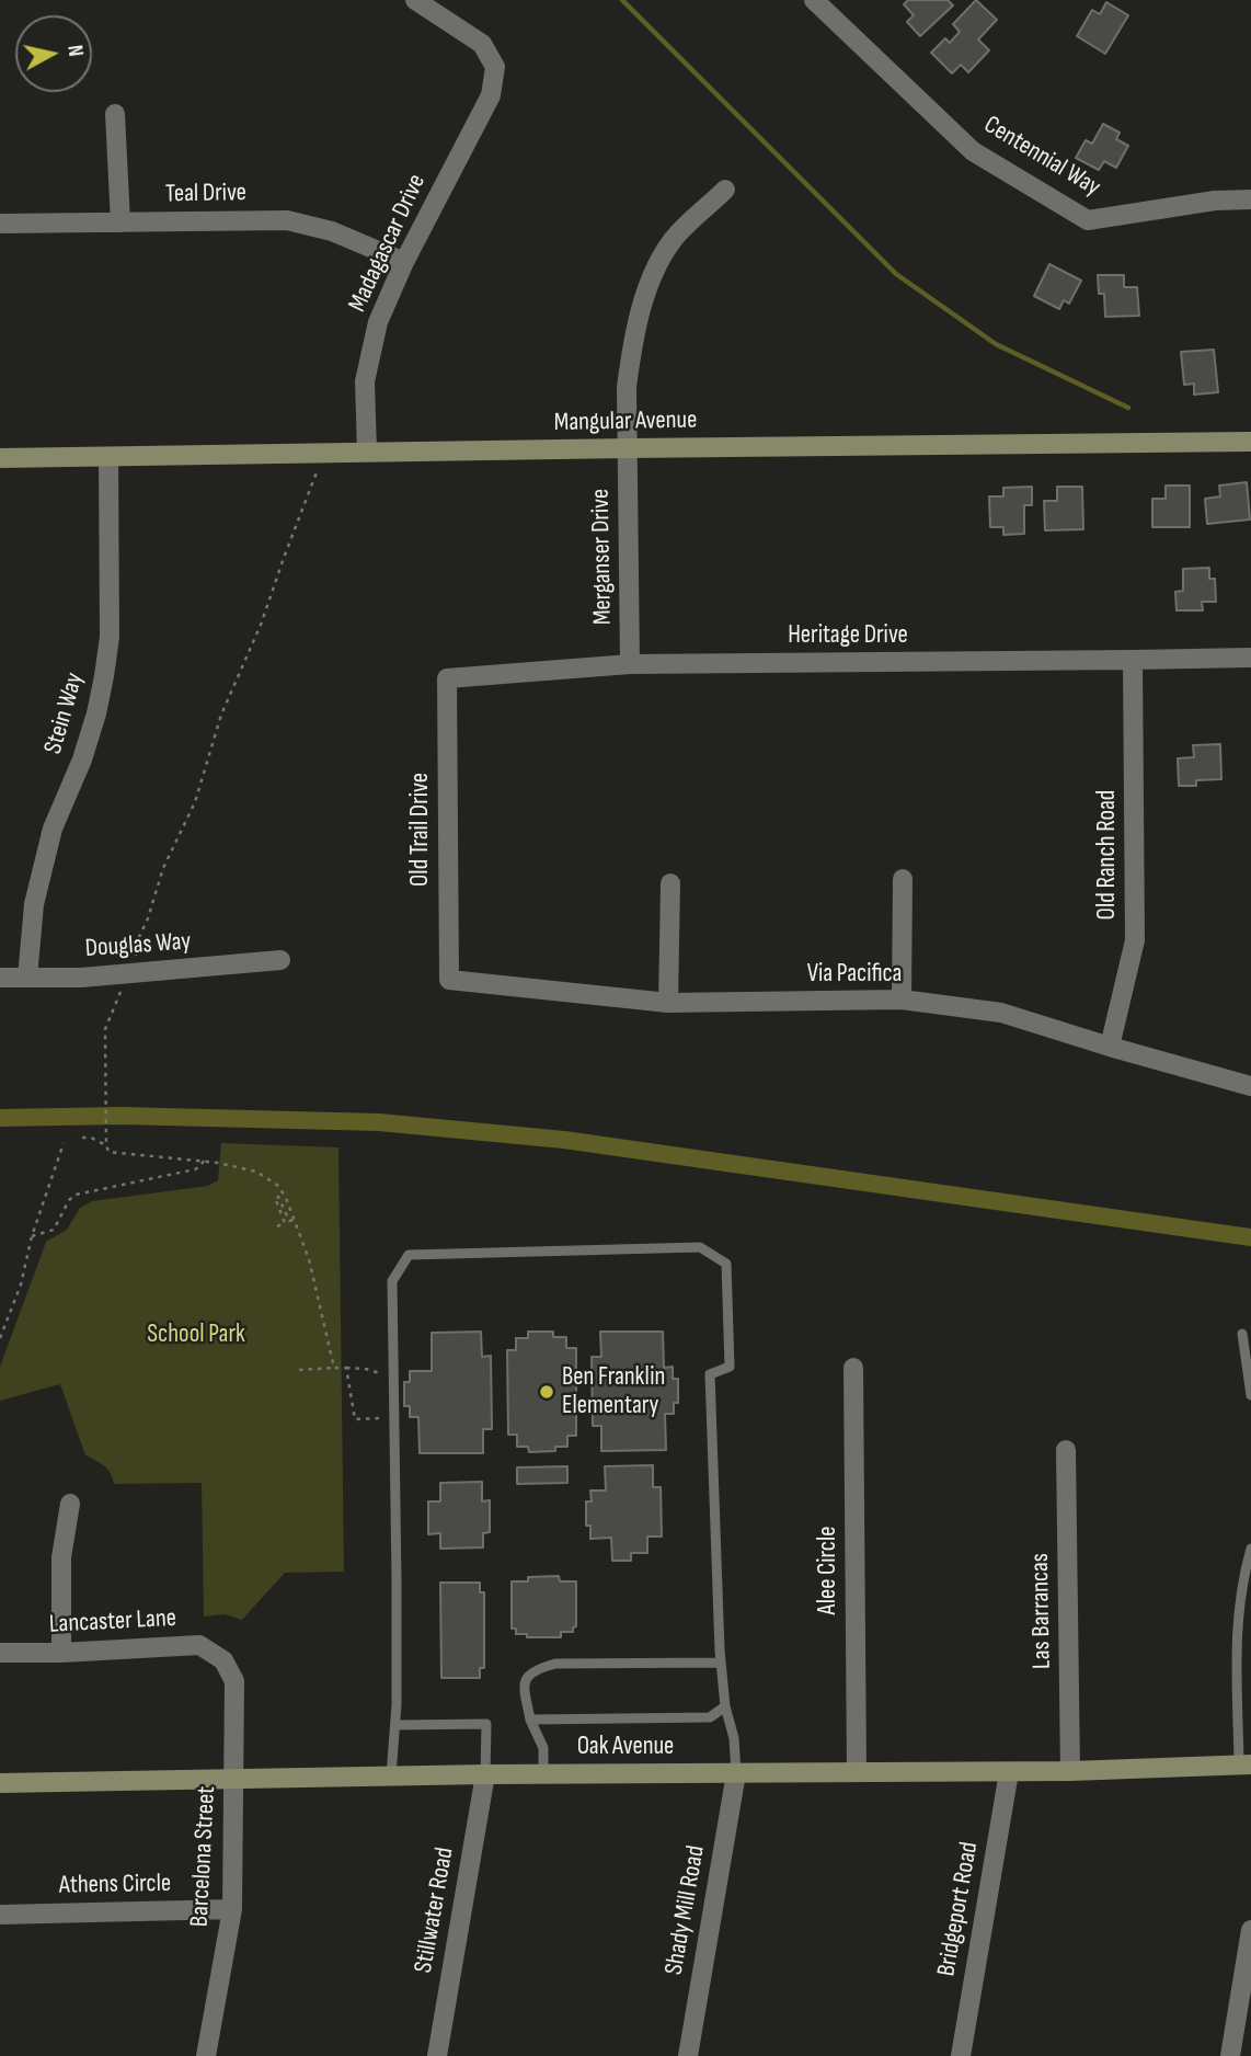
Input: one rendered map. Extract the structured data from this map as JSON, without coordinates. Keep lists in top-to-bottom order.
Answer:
{
  "streets": {
    "street": [
      "Centennial Way",
      "Teal Drive",
      "Madagascar Drive",
      "Mangular Avenue",
      "Merganser Drive",
      "Heritage Drive",
      "Stein Way",
      "Old Trail Drive",
      "Old Ranch Road",
      "Douglas Way",
      "Via Pacifica",
      "Alee Circle",
      "Las Barrancas",
      "Lancaster Lane",
      "Oak Avenue",
      "Barcelona Street",
      "Athens Circle",
      "Bridgeport Road",
      "Stillwater Road",
      "Shady Mill Road"
    ]
  },
  "crossings": [
    ["Teal Drive", "Madagascar Drive"],
    ["Madagascar Drive", "Mangular Avenue"],
    ["Mangular Avenue", "Merganser Drive"],
    ["Mangular Avenue", "Stein Way"],
    ["Merganser Drive", "Heritage Drive"],
    ["Heritage Drive", "Old Trail Drive"],
    ["Heritage Drive", "Old Ranch Road"],
    ["Stein Way", "Douglas Way"],
    ["Old Trail Drive", "Via Pacifica"],
    ["Old Ranch Road", "Via Pacifica"],
    ["Alee Circle", "Oak Avenue"],
    ["Las Barrancas", "Oak Avenue"],
    ["Lancaster Lane", "Barcelona Street"],
    ["Oak Avenue", "Barcelona Street"],
    ["Oak Avenue", "Bridgeport Road"],
    ["Oak Avenue", "Stillwater Road"],
    ["Oak Avenue", "Shady Mill Road"],
    ["Barcelona Street", "Athens Circle"]
  ],
  "parks": ["School Park"],
  "places": ["Ben Franklin Elementary"],
  "north": "right"
}
